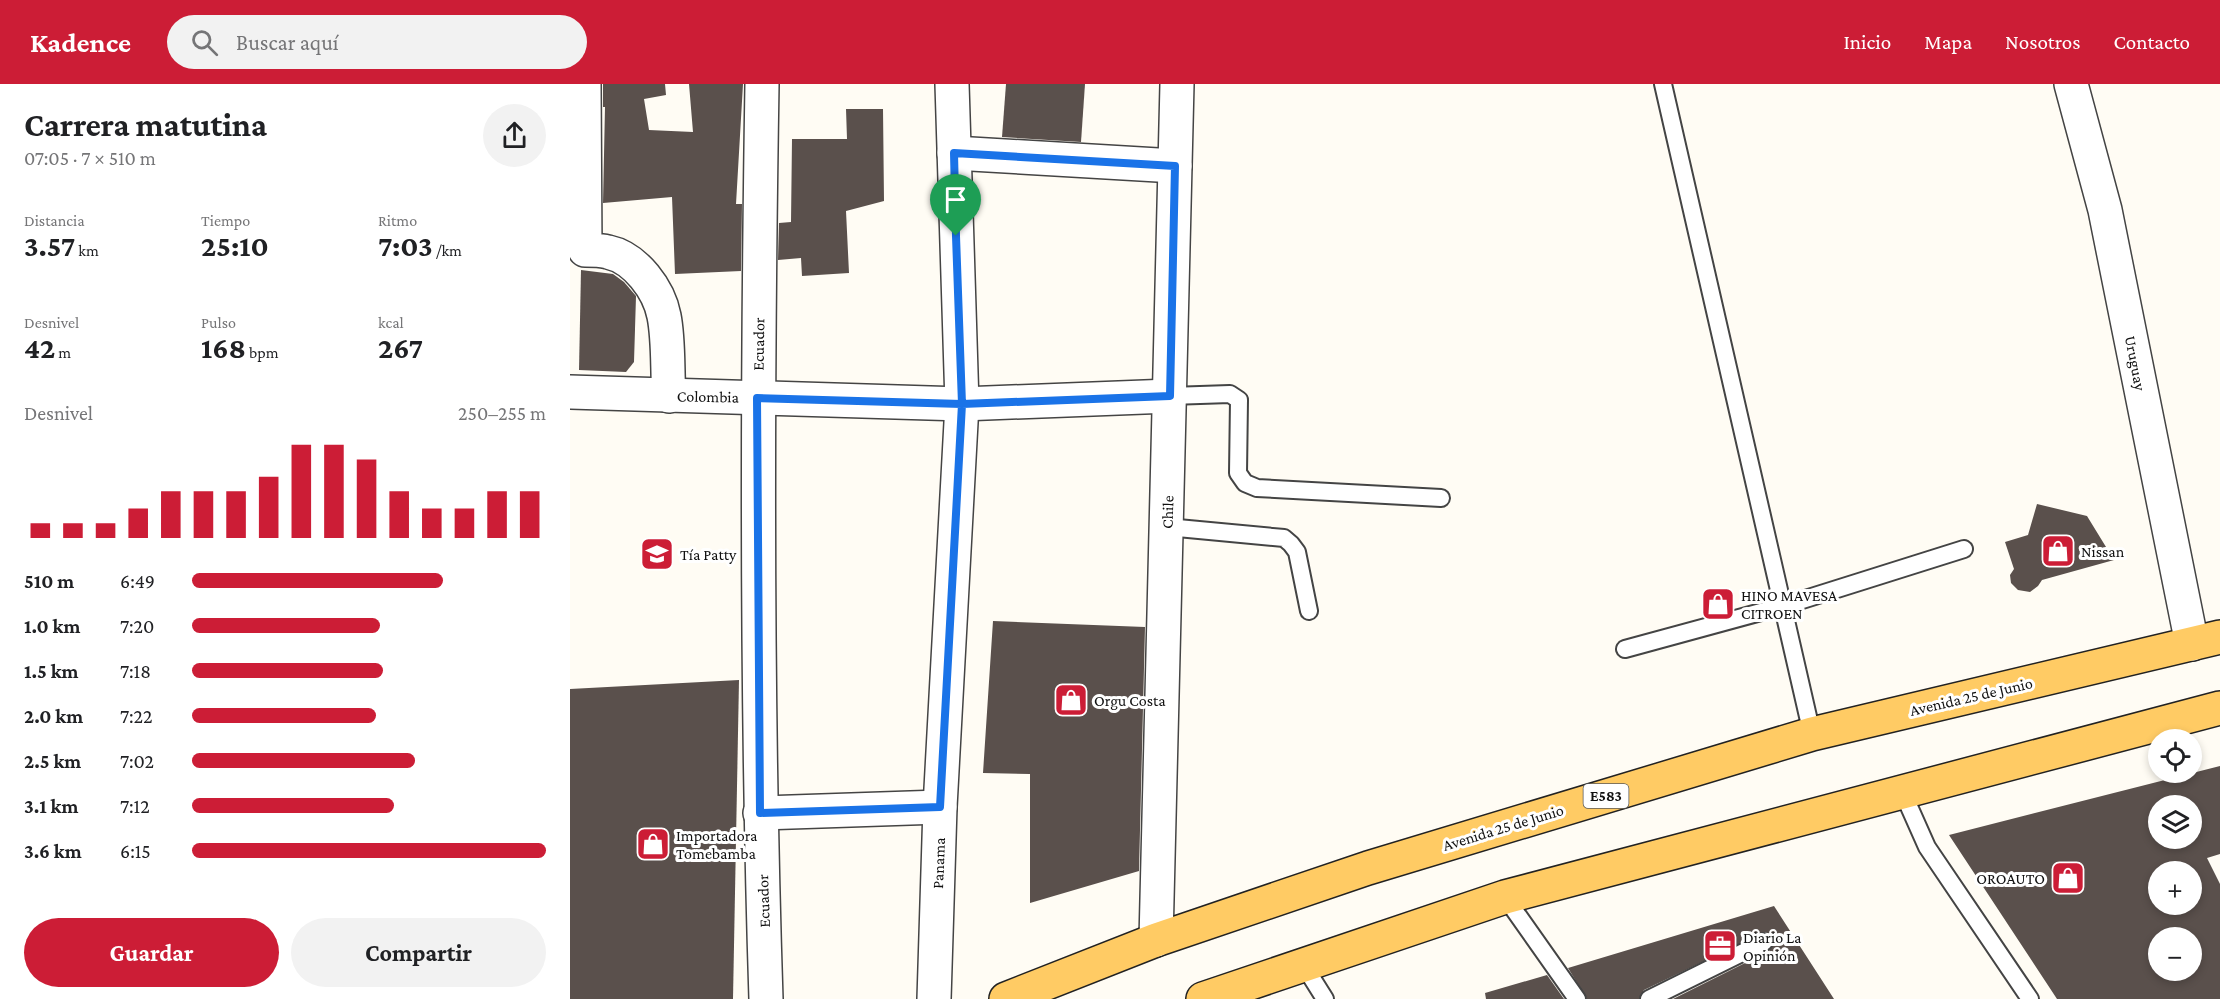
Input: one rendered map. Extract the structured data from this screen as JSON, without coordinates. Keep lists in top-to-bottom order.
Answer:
{
  "streets": {
    "main road": ["Avenida 25 de Junio", "E583"],
    "street": [
      "Ecuador",
      "Uruguay",
      "Colombia",
      "Chile",
      "Panama"
    ]
  },
  "crossings": [
    ["Ecuador", "Colombia"],
    ["Uruguay", "Avenida 25 de Junio"],
    ["Colombia", "Chile"],
    ["Colombia", "Panama"],
    ["Chile", "Avenida 25 de Junio"]
  ],
  "places": {
    "shop": [
      "Nissan",
      "HINO MAVESA CITROEN",
      "Orgu Costa",
      "Importadora Tomebamba",
      "OROAUTO"
    ],
    "school or university": ["Tía Patty"],
    "office": ["Diario La Opinión"]
  },
  "page": {
    "header": "Kadence",
    "search": "Buscar aquí",
    "nav": [
      "Inicio",
      "Mapa",
      "Nosotros",
      "Contacto"
    ],
    "heading": ["Carrera matutina", "07:05 · 7 × 510 m"],
    "stats": [
      ["Distancia", "3.57 km"],
      ["Tiempo", "25:10"],
      ["Ritmo", "7:03 /km"],
      ["Desnivel", "42 m"],
      ["Pulso", "168 bpm"],
      ["kcal", "267"]
    ],
    "chart": ["Desnivel", "250–255 m"],
    "list": [
      {
        "name": "510 m",
        "note": "6:49"
      },
      {
        "name": "1.0 km",
        "note": "7:20"
      },
      {
        "name": "1.5 km",
        "note": "7:18"
      },
      {
        "name": "2.0 km",
        "note": "7:22"
      },
      {
        "name": "2.5 km",
        "note": "7:02"
      },
      {
        "name": "3.1 km",
        "note": "7:12"
      },
      {
        "name": "3.6 km",
        "note": "6:15"
      }
    ],
    "map_buttons": ["+", "−"],
    "buttons": ["Guardar", "Compartir"]
  }
}
